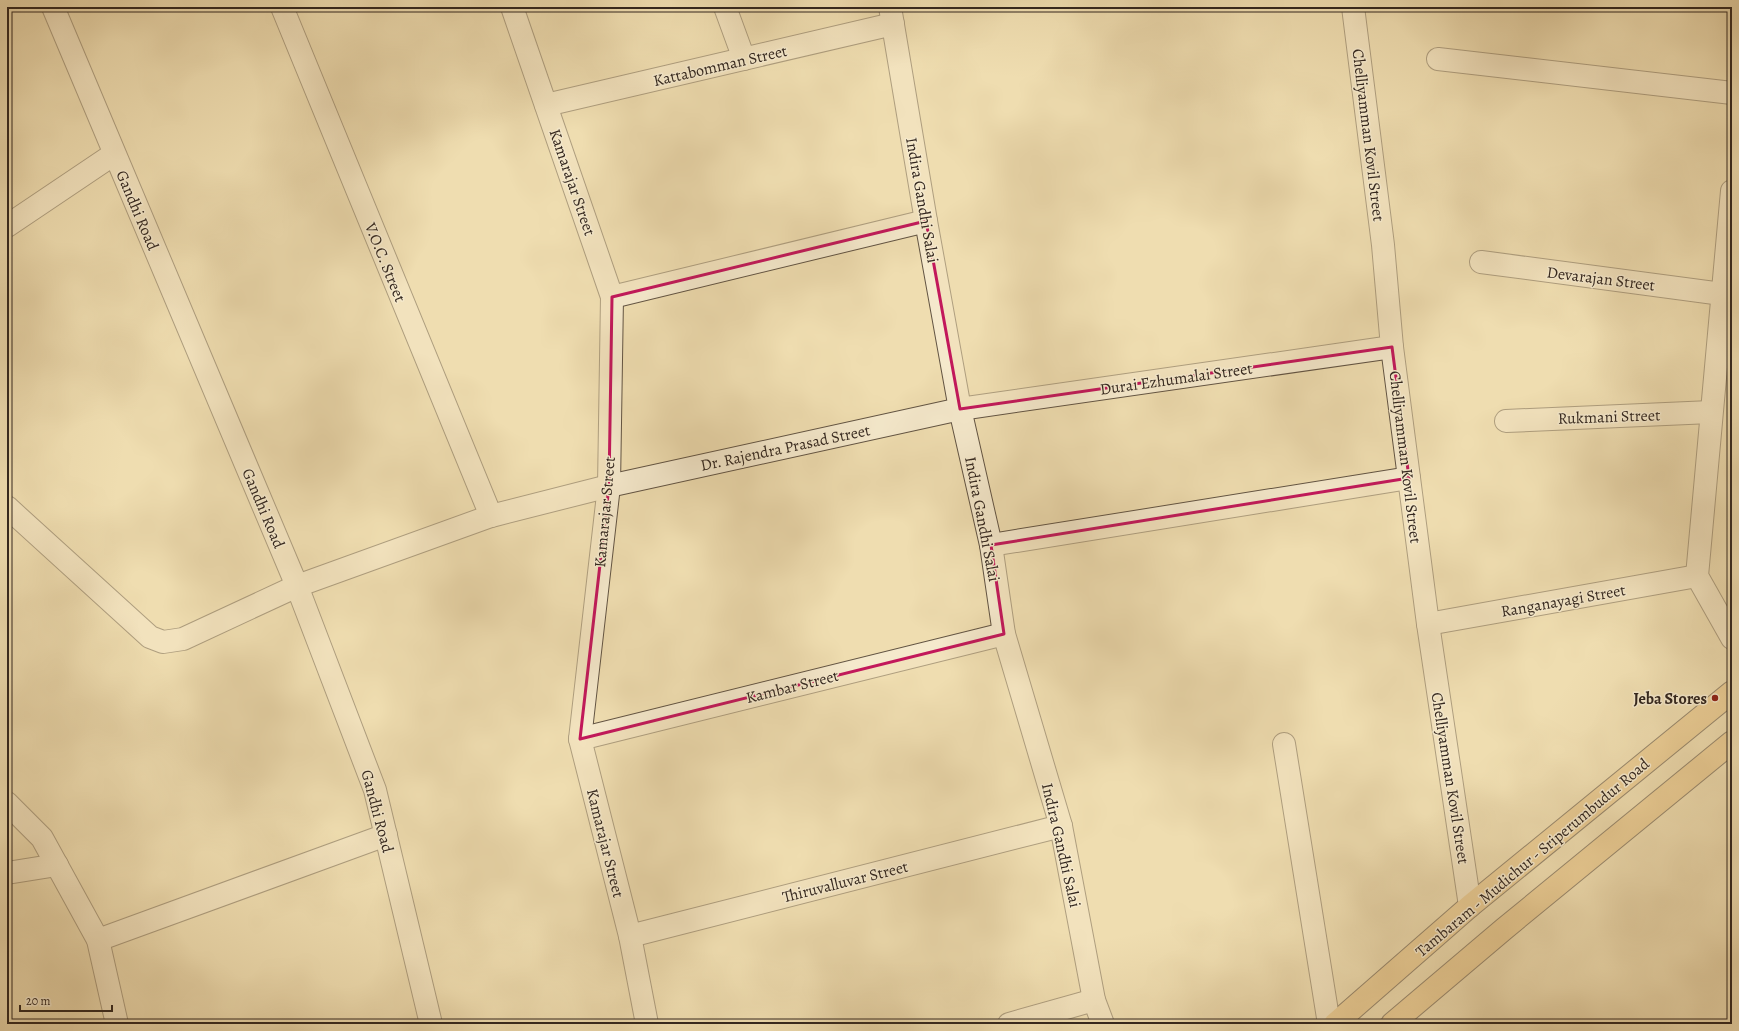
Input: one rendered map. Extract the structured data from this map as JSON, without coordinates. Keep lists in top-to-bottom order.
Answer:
{
  "streets": {
    "main road": ["Tambaram - Mudichur - Sriperumbudur Road"],
    "street": [
      "Kattabomman Street",
      "Chelliyamman Kovil Street",
      "Kamarajar Street",
      "Indira Gandhi Salai",
      "Gandhi Road",
      "V.O.C. Street",
      "Devarajan Street",
      "Durai Ezhumalai Street",
      "Rukmani Street",
      "Dr. Rajendra Prasad Street",
      "Ranganayagi Street",
      "Kambar Street",
      "Thiruvalluvar Street"
    ]
  },
  "crossings": [
    ["Kattabomman Street", "Kamarajar Street"],
    ["Kattabomman Street", "Indira Gandhi Salai"],
    ["Chelliyamman Kovil Street", "Durai Ezhumalai Street"],
    ["Chelliyamman Kovil Street", "Ranganayagi Street"],
    ["Chelliyamman Kovil Street", "Tambaram - Mudichur - Sriperumbudur Road"],
    ["Kamarajar Street", "Dr. Rajendra Prasad Street"],
    ["Kamarajar Street", "Kambar Street"],
    ["Kamarajar Street", "Thiruvalluvar Street"],
    ["Indira Gandhi Salai", "Durai Ezhumalai Street"],
    ["Indira Gandhi Salai", "Dr. Rajendra Prasad Street"],
    ["Indira Gandhi Salai", "Kambar Street"],
    ["Indira Gandhi Salai", "Thiruvalluvar Street"],
    ["Gandhi Road", "Dr. Rajendra Prasad Street"],
    ["V.O.C. Street", "Dr. Rajendra Prasad Street"],
    ["Durai Ezhumalai Street", "Dr. Rajendra Prasad Street"]
  ],
  "places": ["Jeba Stores"],
  "scale_bar": "20 m"
}
